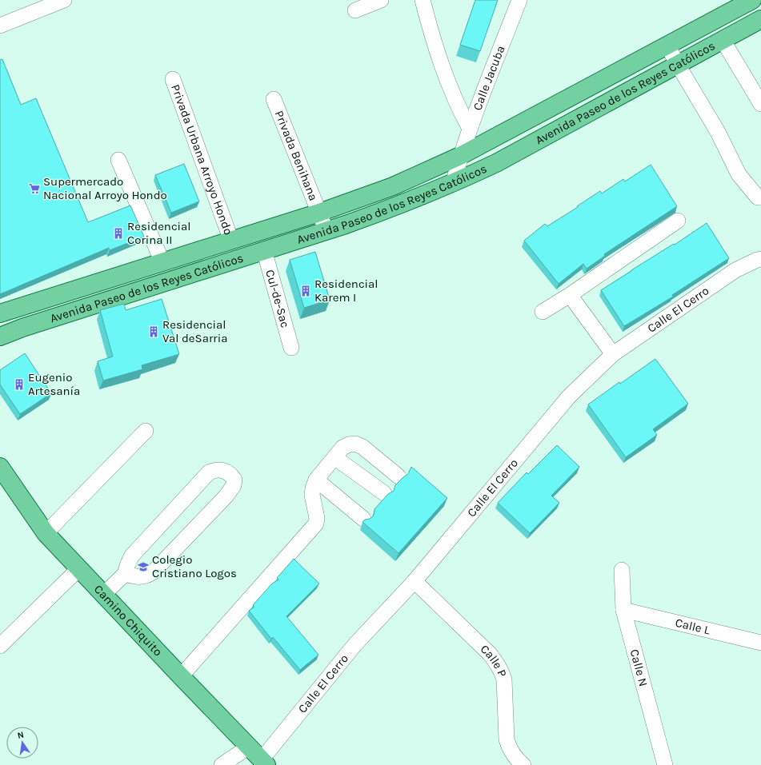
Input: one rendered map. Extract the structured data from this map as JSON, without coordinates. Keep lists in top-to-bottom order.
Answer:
{
  "streets": {
    "main road": ["Avenida Paseo de los Reyes Católicos", "Camino Chiquito"],
    "street": [
      "Calle Jacuba",
      "Privada Benihana",
      "Privada Urbana Arroyo Hondo",
      "Cul-de-Sac",
      "Calle El Cerro",
      "Calle L",
      "Calle P",
      "Calle N"
    ]
  },
  "crossings": [
    ["Calle Jacuba", "Avenida Paseo de los Reyes Católicos"],
    ["Avenida Paseo de los Reyes Católicos", "Privada Benihana"],
    ["Avenida Paseo de los Reyes Católicos", "Privada Urbana Arroyo Hondo"],
    ["Avenida Paseo de los Reyes Católicos", "Cul-de-Sac"],
    ["Calle El Cerro", "Camino Chiquito"],
    ["Calle El Cerro", "Calle P"],
    ["Calle L", "Calle N"]
  ],
  "places": {
    "supermarket": ["Supermercado Nacional Arroyo Hondo"],
    "building": [
      "Residencial Corina II",
      "Residencial Karem I",
      "Residencial Val deSarria",
      "Eugenio Artesanía"
    ],
    "school or university": ["Colegio Cristiano Logos"]
  },
  "north": "top"
}
